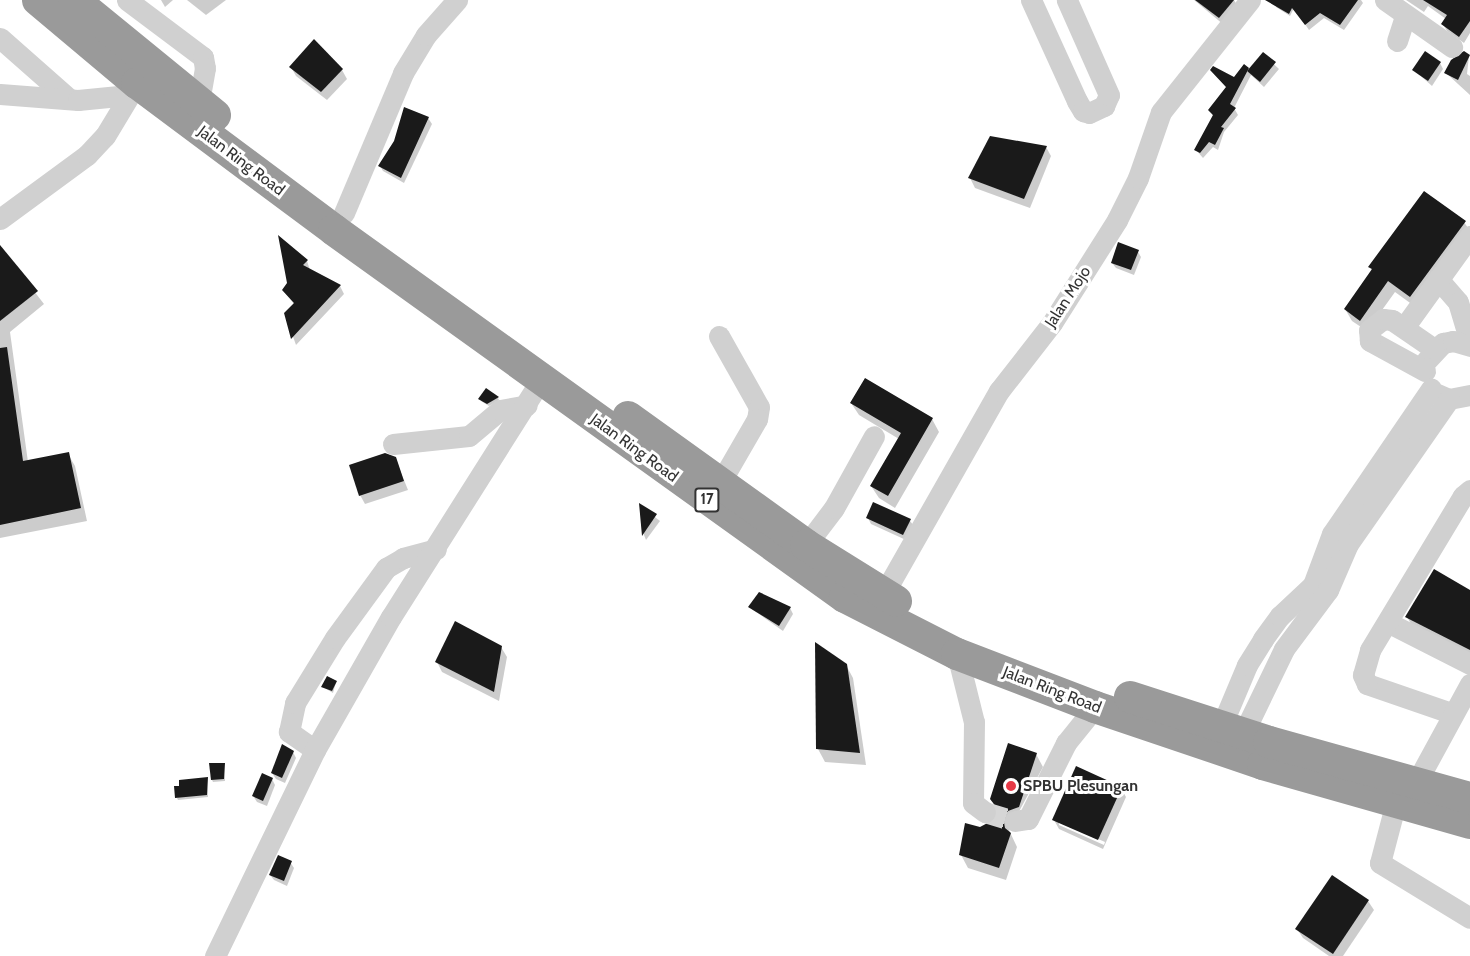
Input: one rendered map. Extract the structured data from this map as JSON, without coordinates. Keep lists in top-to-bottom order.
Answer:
{
  "streets": {
    "highway": ["Jalan Ring Road", "17"],
    "street": ["Jalan Mojo"]
  },
  "crossings": [
    ["Jalan Ring Road", "Jalan Mojo"]
  ],
  "places": ["SPBU Plesungan"]
}
